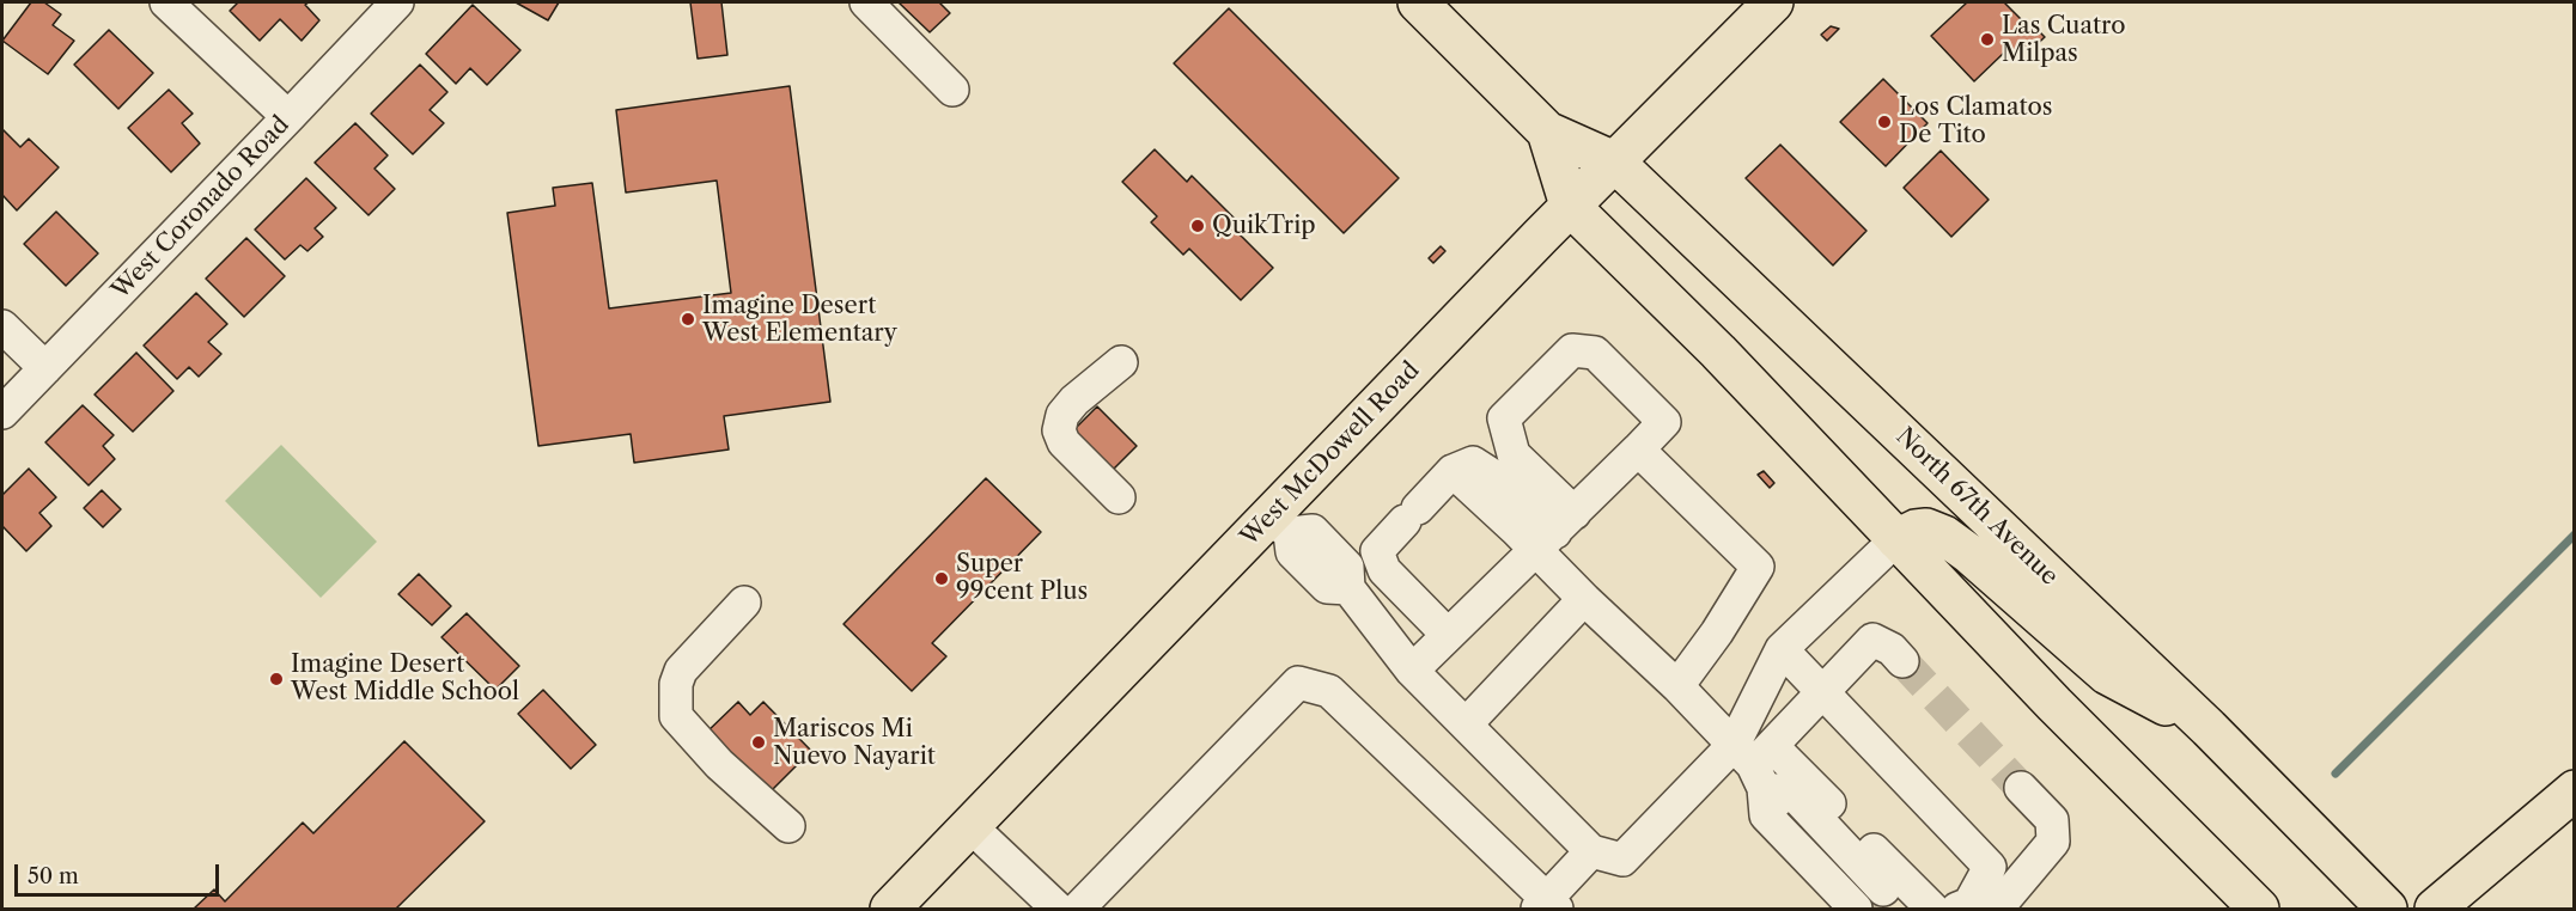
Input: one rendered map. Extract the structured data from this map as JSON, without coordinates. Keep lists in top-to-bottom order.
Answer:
{
  "streets": {
    "main road": ["West McDowell Road", "North 67th Avenue"],
    "street": ["West Coronado Road"]
  },
  "crossings": [
    ["West McDowell Road", "North 67th Avenue"]
  ],
  "places": [
    "Las Cuatro Milpas",
    "Los Clamatos De Tito",
    "QuikTrip",
    "Imagine Desert West Elementary",
    "Super 99cent Plus",
    "Imagine Desert West Middle School",
    "Mariscos Mi Nuevo Nayarit"
  ],
  "scale_bar": "50 m"
}
